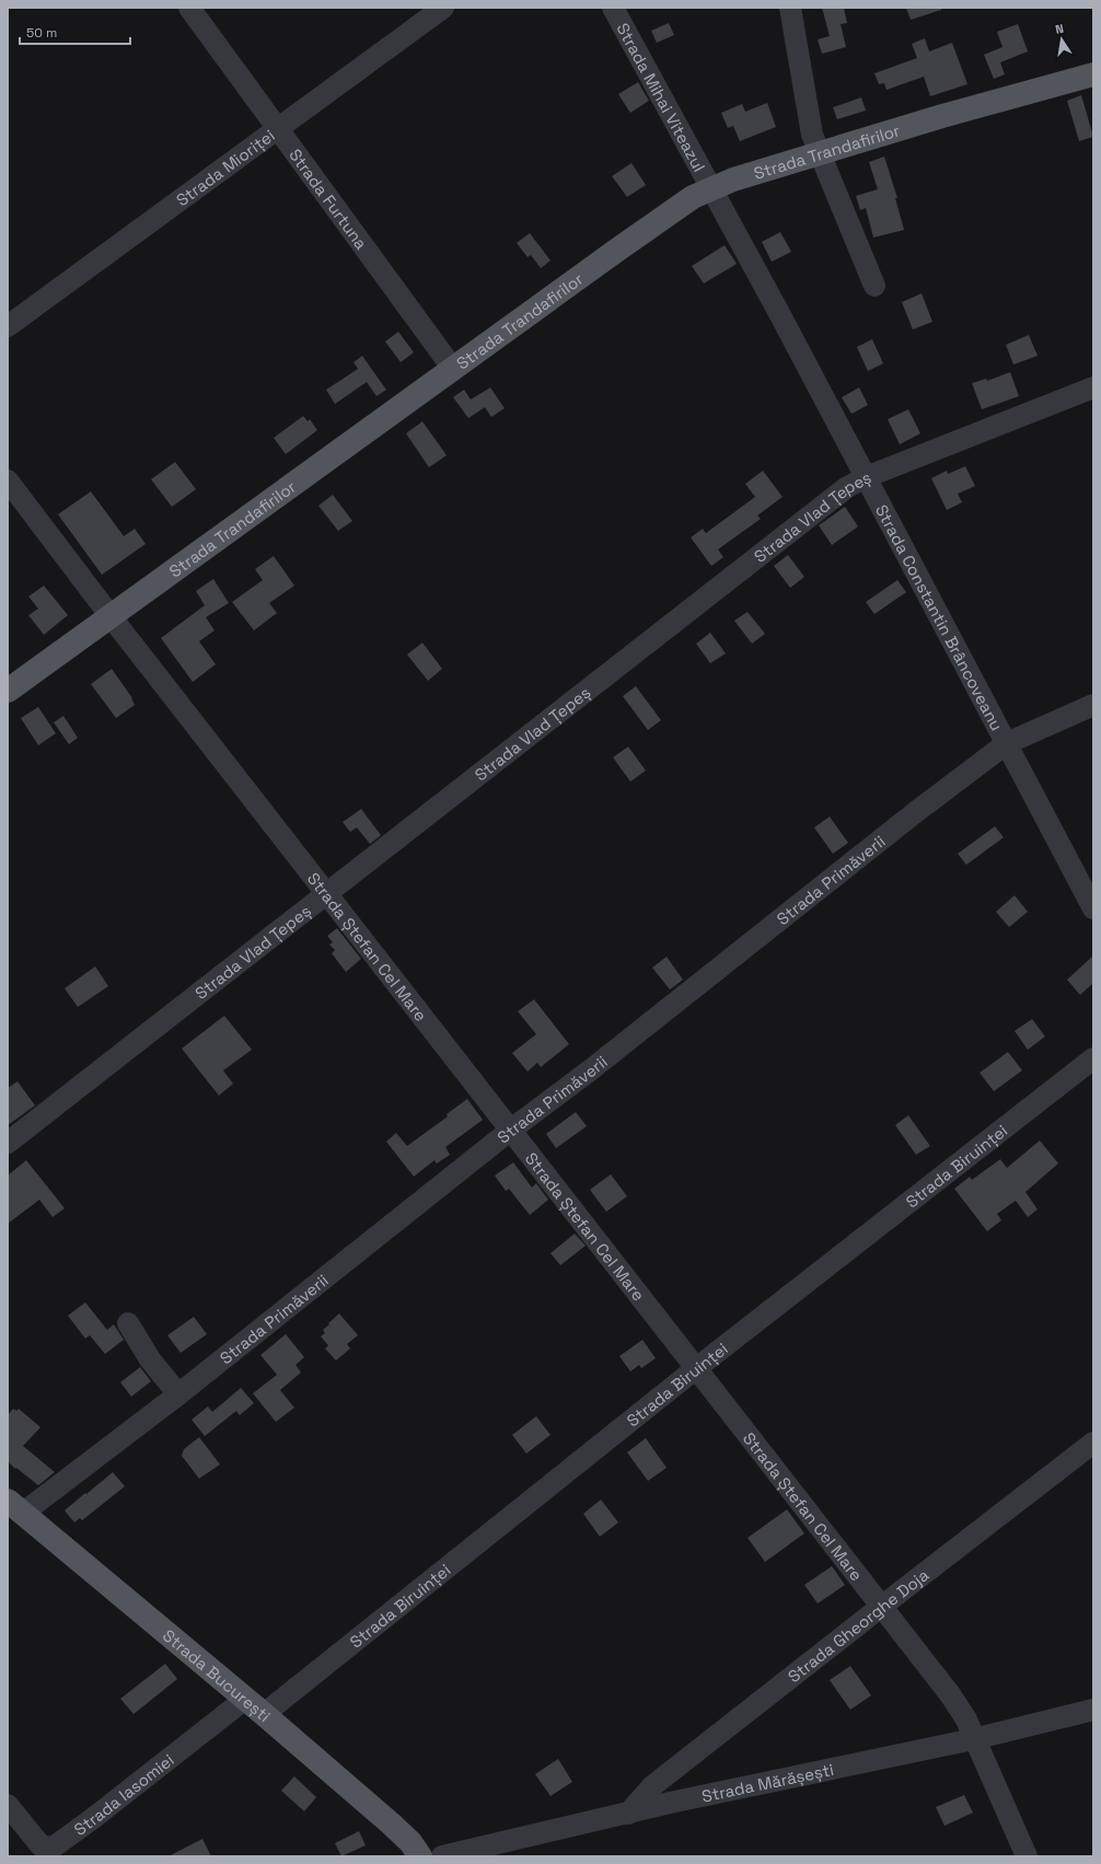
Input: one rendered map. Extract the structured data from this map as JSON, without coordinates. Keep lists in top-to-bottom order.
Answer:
{
  "streets": {
    "main road": ["Strada Trandafirilor", "Strada București"],
    "street": [
      "Strada Mihai Viteazul",
      "Strada Mioriței",
      "Strada Furtuna",
      "Strada Vlad Țepeș",
      "Strada Constantin Brâncoveanu",
      "Strada Primăverii",
      "Strada Ștefan Cel Mare",
      "Strada Biruinței",
      "Strada Gheorghe Doja",
      "Strada Mărășești",
      "Strada Iasomiei"
    ]
  },
  "crossings": [
    ["Strada Mihai Viteazul", "Strada Trandafirilor"],
    ["Strada Mihai Viteazul", "Strada Constantin Brâncoveanu"],
    ["Strada Trandafirilor", "Strada Furtuna"],
    ["Strada Trandafirilor", "Strada Constantin Brâncoveanu"],
    ["Strada Trandafirilor", "Strada Ștefan Cel Mare"],
    ["Strada Mioriței", "Strada Furtuna"],
    ["Strada Vlad Țepeș", "Strada Constantin Brâncoveanu"],
    ["Strada Vlad Țepeș", "Strada Ștefan Cel Mare"],
    ["Strada Constantin Brâncoveanu", "Strada Primăverii"],
    ["Strada Primăverii", "Strada Ștefan Cel Mare"],
    ["Strada Primăverii", "Strada București"],
    ["Strada Ștefan Cel Mare", "Strada Biruinței"],
    ["Strada Ștefan Cel Mare", "Strada Gheorghe Doja"],
    ["Strada Ștefan Cel Mare", "Strada Mărășești"],
    ["Strada Biruinței", "Strada București"],
    ["Strada Gheorghe Doja", "Strada Mărășești"],
    ["Strada București", "Strada Iasomiei"]
  ],
  "scale_bar": "50 m",
  "north": "top"
}
